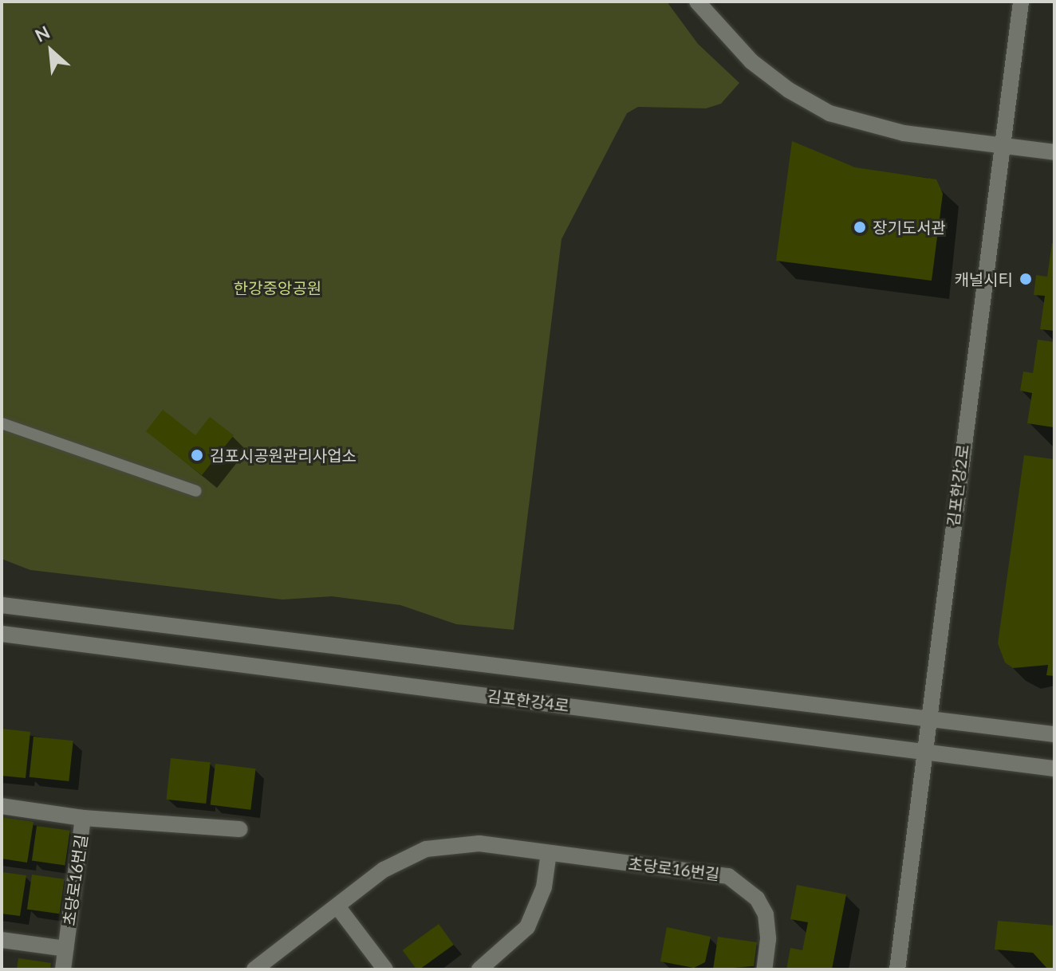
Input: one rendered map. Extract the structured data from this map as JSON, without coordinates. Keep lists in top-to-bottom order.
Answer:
{
  "streets": {
    "street": ["김포한강2로", "김포한강4로", "초당로16번길"]
  },
  "crossings": [
    ["김포한강2로", "김포한강4로"]
  ],
  "parks": ["한강중앙공원"],
  "places": ["장기도서관", "캐널시티", "김포시공원관리사업소"],
  "north": "top left"
}
